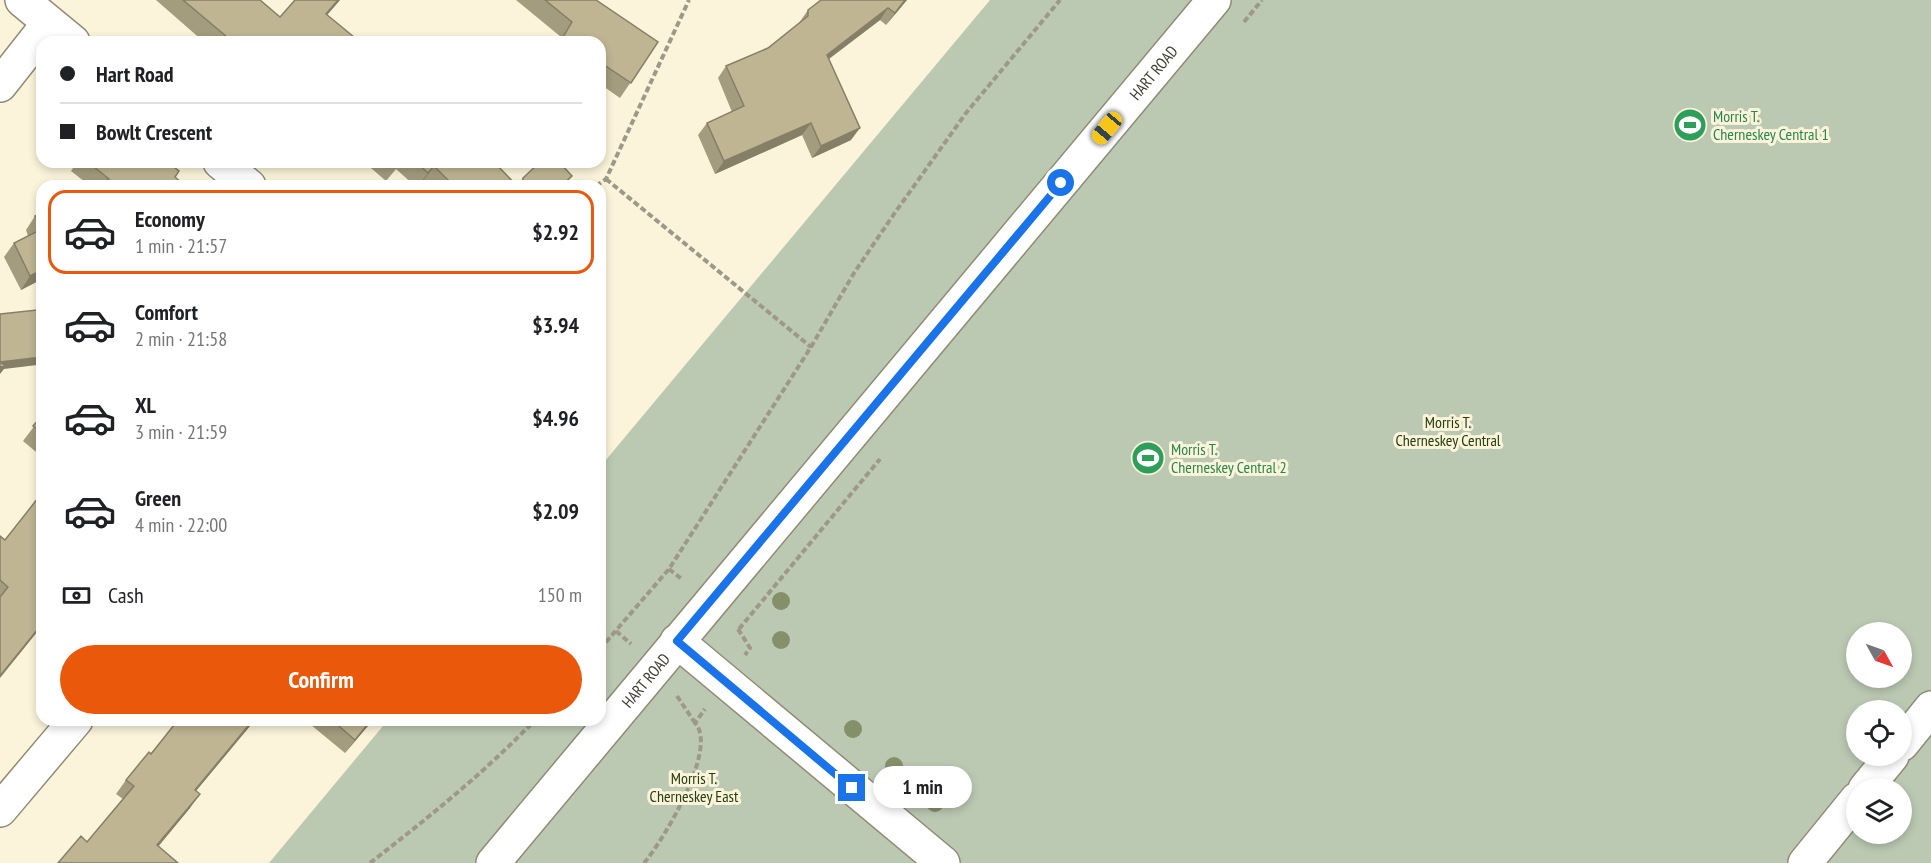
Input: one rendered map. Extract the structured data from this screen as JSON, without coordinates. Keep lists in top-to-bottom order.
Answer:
{
  "streets": {
    "street": ["HART ROAD"]
  },
  "parks": ["Morris T. Cherneskey Central", "Morris T. Cherneskey East"],
  "places": {
    "sports": ["Morris T. Cherneskey Central 1", "Morris T. Cherneskey Central 2"]
  },
  "north": "bottom right",
  "page": {
    "banner": ["Hart Road", "Bowlt Crescent"],
    "list": [
      {
        "name": "Economy",
        "note": "1 min · 21:57",
        "value": "$2.92"
      },
      {
        "name": "Comfort",
        "note": "2 min · 21:58",
        "value": "$3.94"
      },
      {
        "name": "XL",
        "note": "3 min · 21:59",
        "value": "$4.96"
      },
      {
        "name": "Green",
        "note": "4 min · 22:00",
        "value": "$2.09"
      }
    ],
    "pay": ["Cash", "150 m"],
    "buttons": "Confirm",
    "bubble": "1 min"
  }
}
